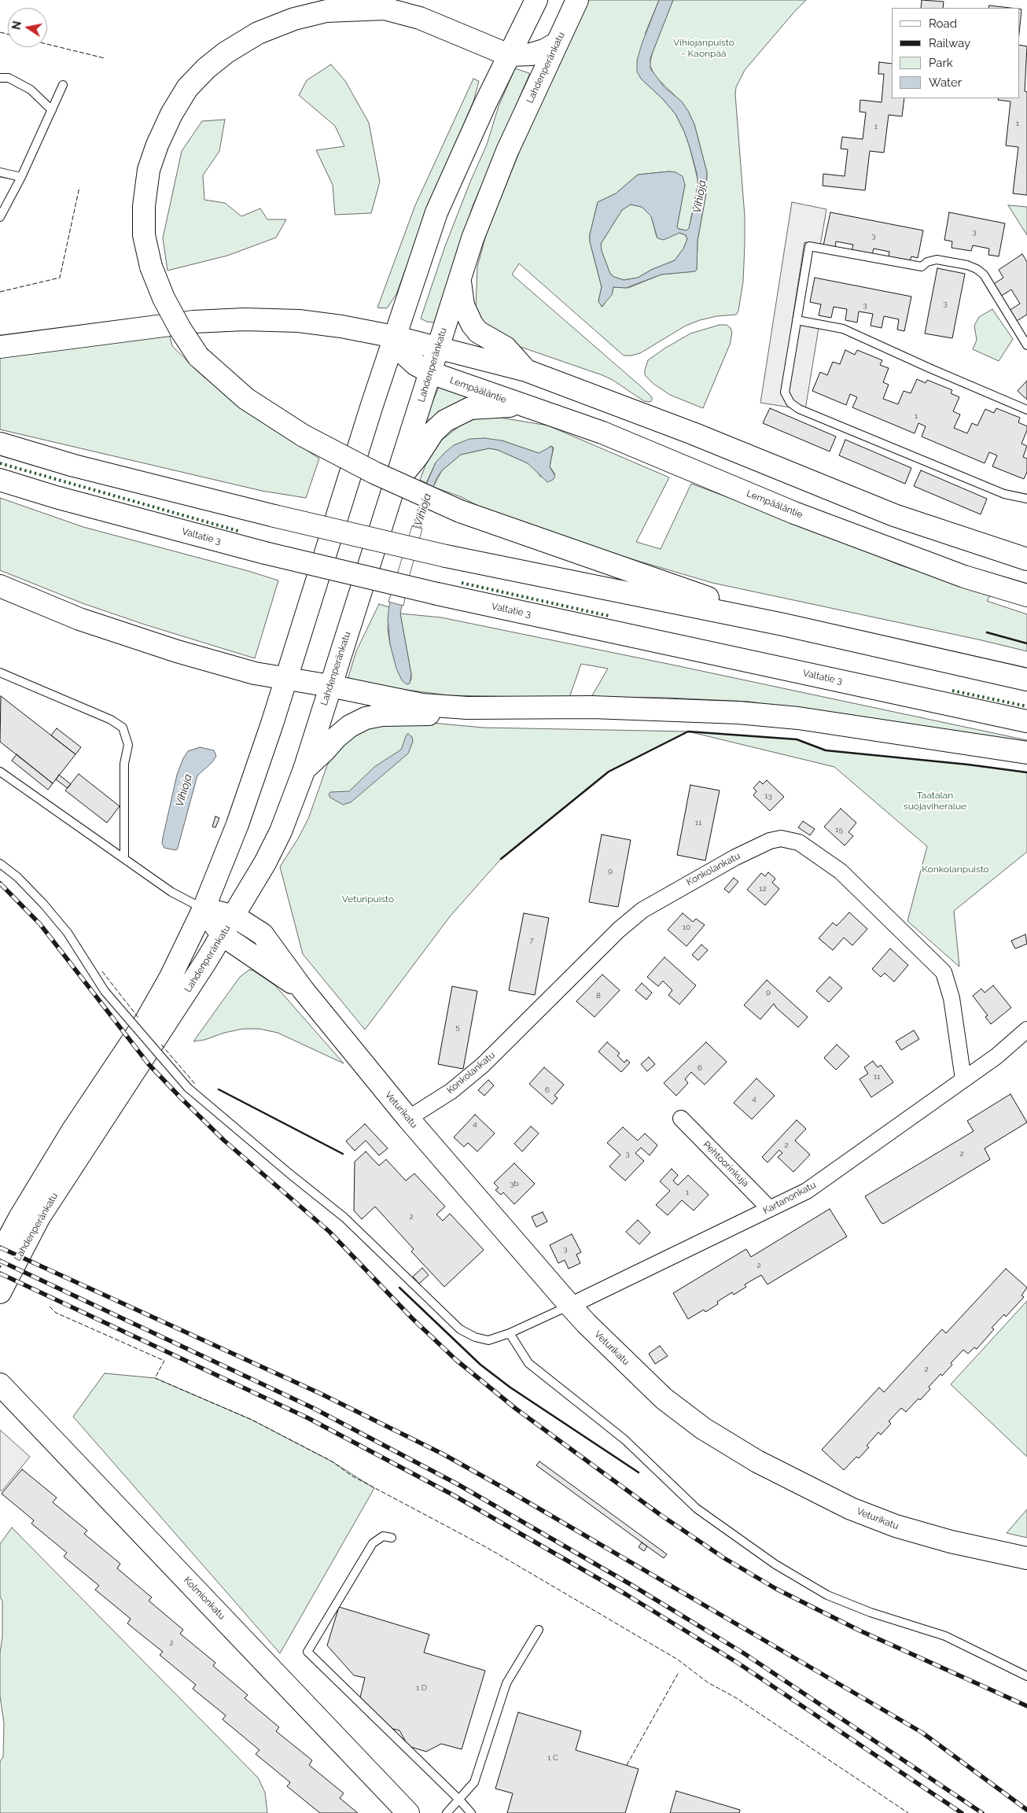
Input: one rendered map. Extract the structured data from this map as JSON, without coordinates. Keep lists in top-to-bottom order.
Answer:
{
  "streets": {
    "main road": [
      "Lahdenperänkatu",
      "Lempääläntie",
      "Valtatie 3",
      "Veturikatu",
      "Kolmionkatu"
    ],
    "street": ["Konkolankatu", "Pehtoorinkuja", "Kartanonkatu"]
  },
  "crossings": [
    ["Lahdenperänkatu", "Lempääläntie"],
    ["Lahdenperänkatu", "Veturikatu"],
    ["Konkolankatu", "Veturikatu"],
    ["Konkolankatu", "Kartanonkatu"],
    ["Veturikatu", "Kartanonkatu"],
    ["Pehtoorinkuja", "Kartanonkatu"]
  ],
  "water": ["Vihioja"],
  "parks": [
    "Vihiojanpuisto - Kaonpää",
    "Taatalan suojaviheralue",
    "Konkolanpuisto",
    "Veturipuisto"
  ],
  "house_numbers": [
    "1",
    "1",
    "3",
    "3",
    "3",
    "3",
    "1",
    "13",
    "11",
    "15",
    "9",
    "12",
    "10",
    "7",
    "9",
    "8",
    "5",
    "6",
    "11",
    "6",
    "4",
    "4",
    "2",
    "3",
    "2",
    "3b",
    "1",
    "2",
    "3",
    "2",
    "2",
    "2",
    "1 D",
    "1 C"
  ],
  "legend": [
    "Road",
    "Railway",
    "Park",
    "Water"
  ],
  "north": "left"
}
